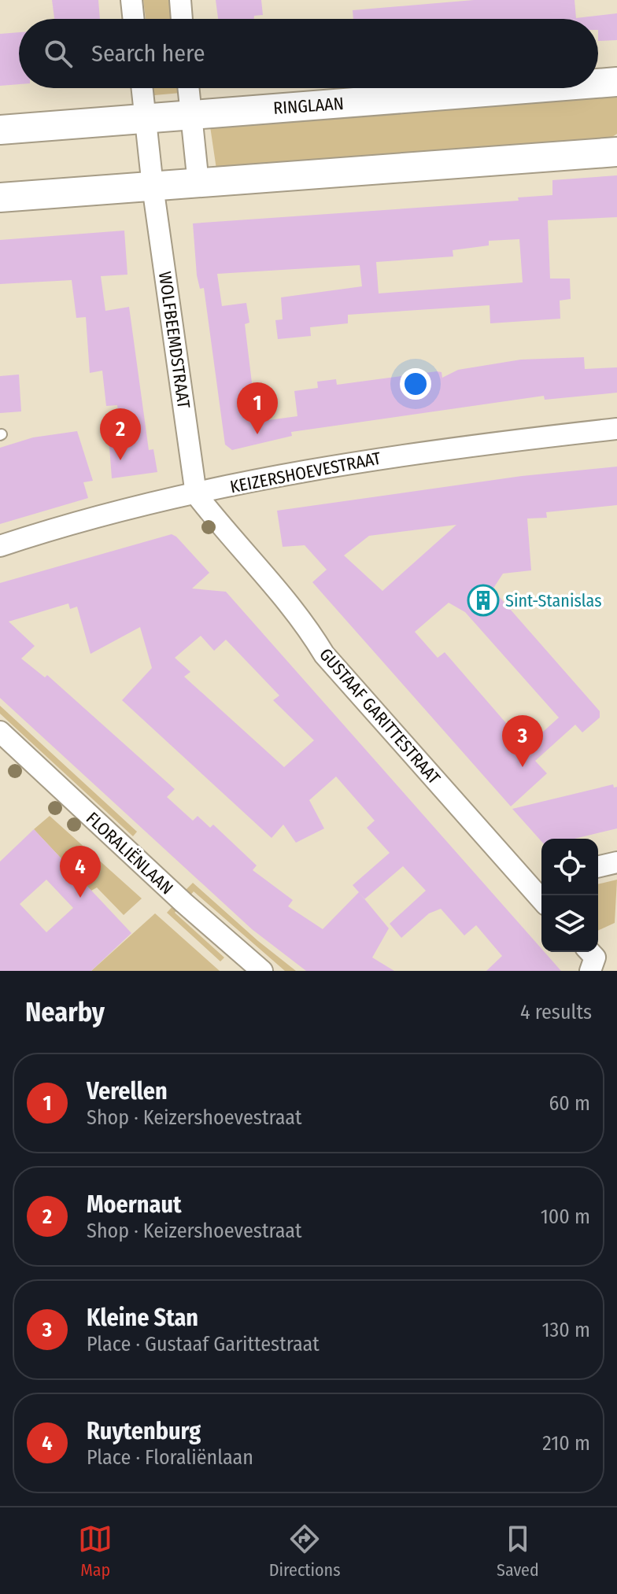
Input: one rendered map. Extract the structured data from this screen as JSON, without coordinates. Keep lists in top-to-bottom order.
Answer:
{
  "streets": {
    "street": [
      "RINGLAAN",
      "WOLFBEEMDSTRAAT",
      "KEIZERSHOEVESTRAAT",
      "GUSTAAF GARITTESTRAAT",
      "FLORALIËNLAAN"
    ]
  },
  "crossings": [
    ["RINGLAAN", "WOLFBEEMDSTRAAT"],
    ["WOLFBEEMDSTRAAT", "KEIZERSHOEVESTRAAT"],
    ["WOLFBEEMDSTRAAT", "GUSTAAF GARITTESTRAAT"],
    ["KEIZERSHOEVESTRAAT", "GUSTAAF GARITTESTRAAT"]
  ],
  "places": {
    "building": ["Sint-Stanislas"]
  },
  "page": {
    "search": "Search here",
    "pins": [
      "1",
      "2",
      "3",
      "4"
    ],
    "heading": ["Nearby", "4 results"],
    "list": [
      {
        "mark": "1",
        "name": "Verellen",
        "note": "Shop · Keizershoevestraat",
        "value": "60 m"
      },
      {
        "mark": "2",
        "name": "Moernaut",
        "note": "Shop · Keizershoevestraat",
        "value": "100 m"
      },
      {
        "mark": "3",
        "name": "Kleine Stan",
        "note": "Place · Gustaaf Garittestraat",
        "value": "130 m"
      },
      {
        "mark": "4",
        "name": "Ruytenburg",
        "note": "Place · Floraliënlaan",
        "value": "210 m"
      }
    ],
    "nav": ["Map", "Directions", "Saved"]
  }
}
